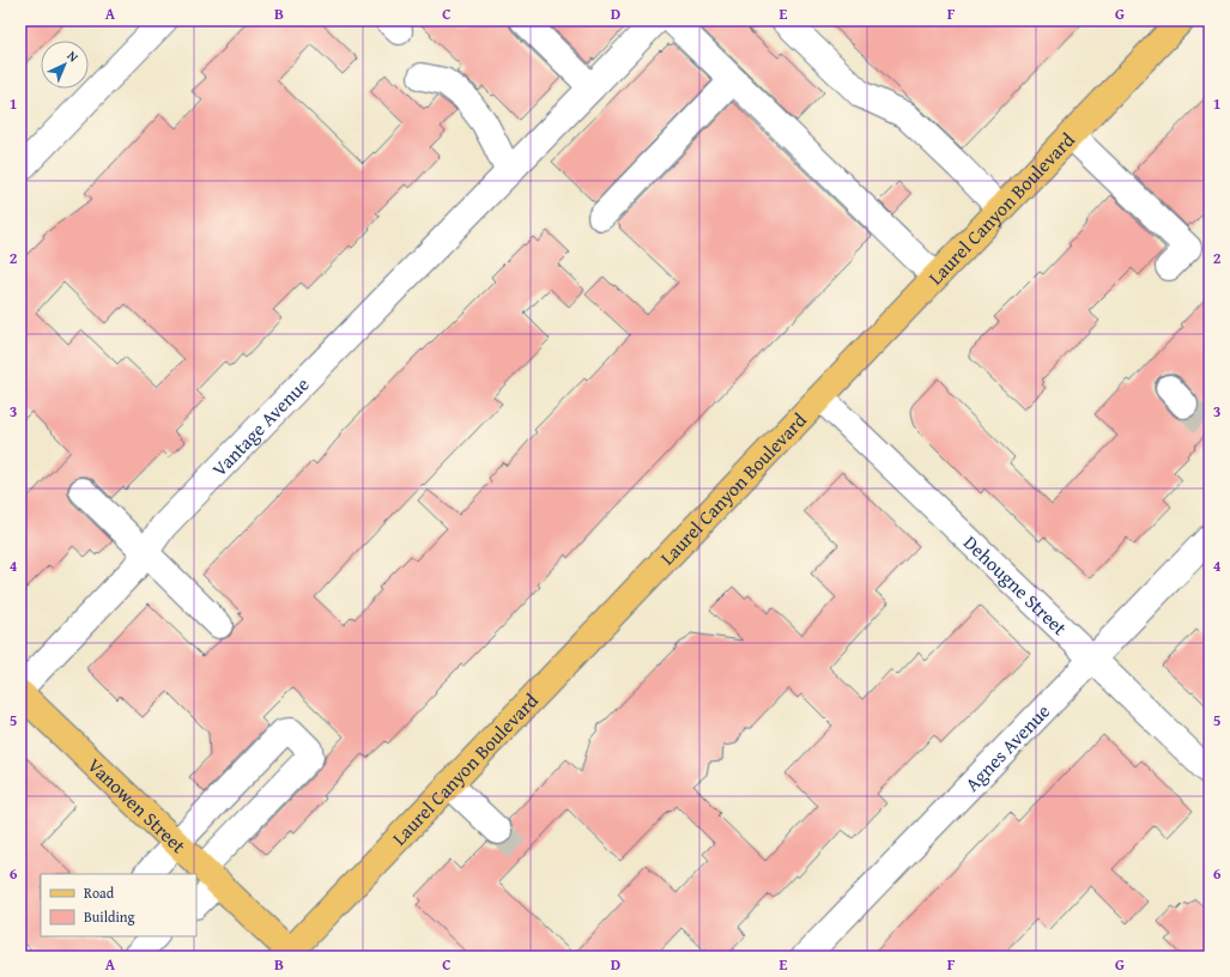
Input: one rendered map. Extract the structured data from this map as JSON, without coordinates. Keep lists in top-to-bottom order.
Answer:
{
  "streets": {
    "main road": ["Laurel Canyon Boulevard", "Vanowen Street"],
    "street": ["Vantage Avenue", "Dehougne Street", "Agnes Avenue"]
  },
  "crossings": [
    ["Laurel Canyon Boulevard", "Dehougne Street"],
    ["Laurel Canyon Boulevard", "Vanowen Street"],
    ["Dehougne Street", "Agnes Avenue"]
  ],
  "legend": ["Road", "Building"],
  "north": "top right",
  "grid": {
    "columns": [
      "A",
      "B",
      "C",
      "D",
      "E",
      "F",
      "G"
    ],
    "rows": [
      "1",
      "2",
      "3",
      "4",
      "5",
      "6"
    ]
  }
}
